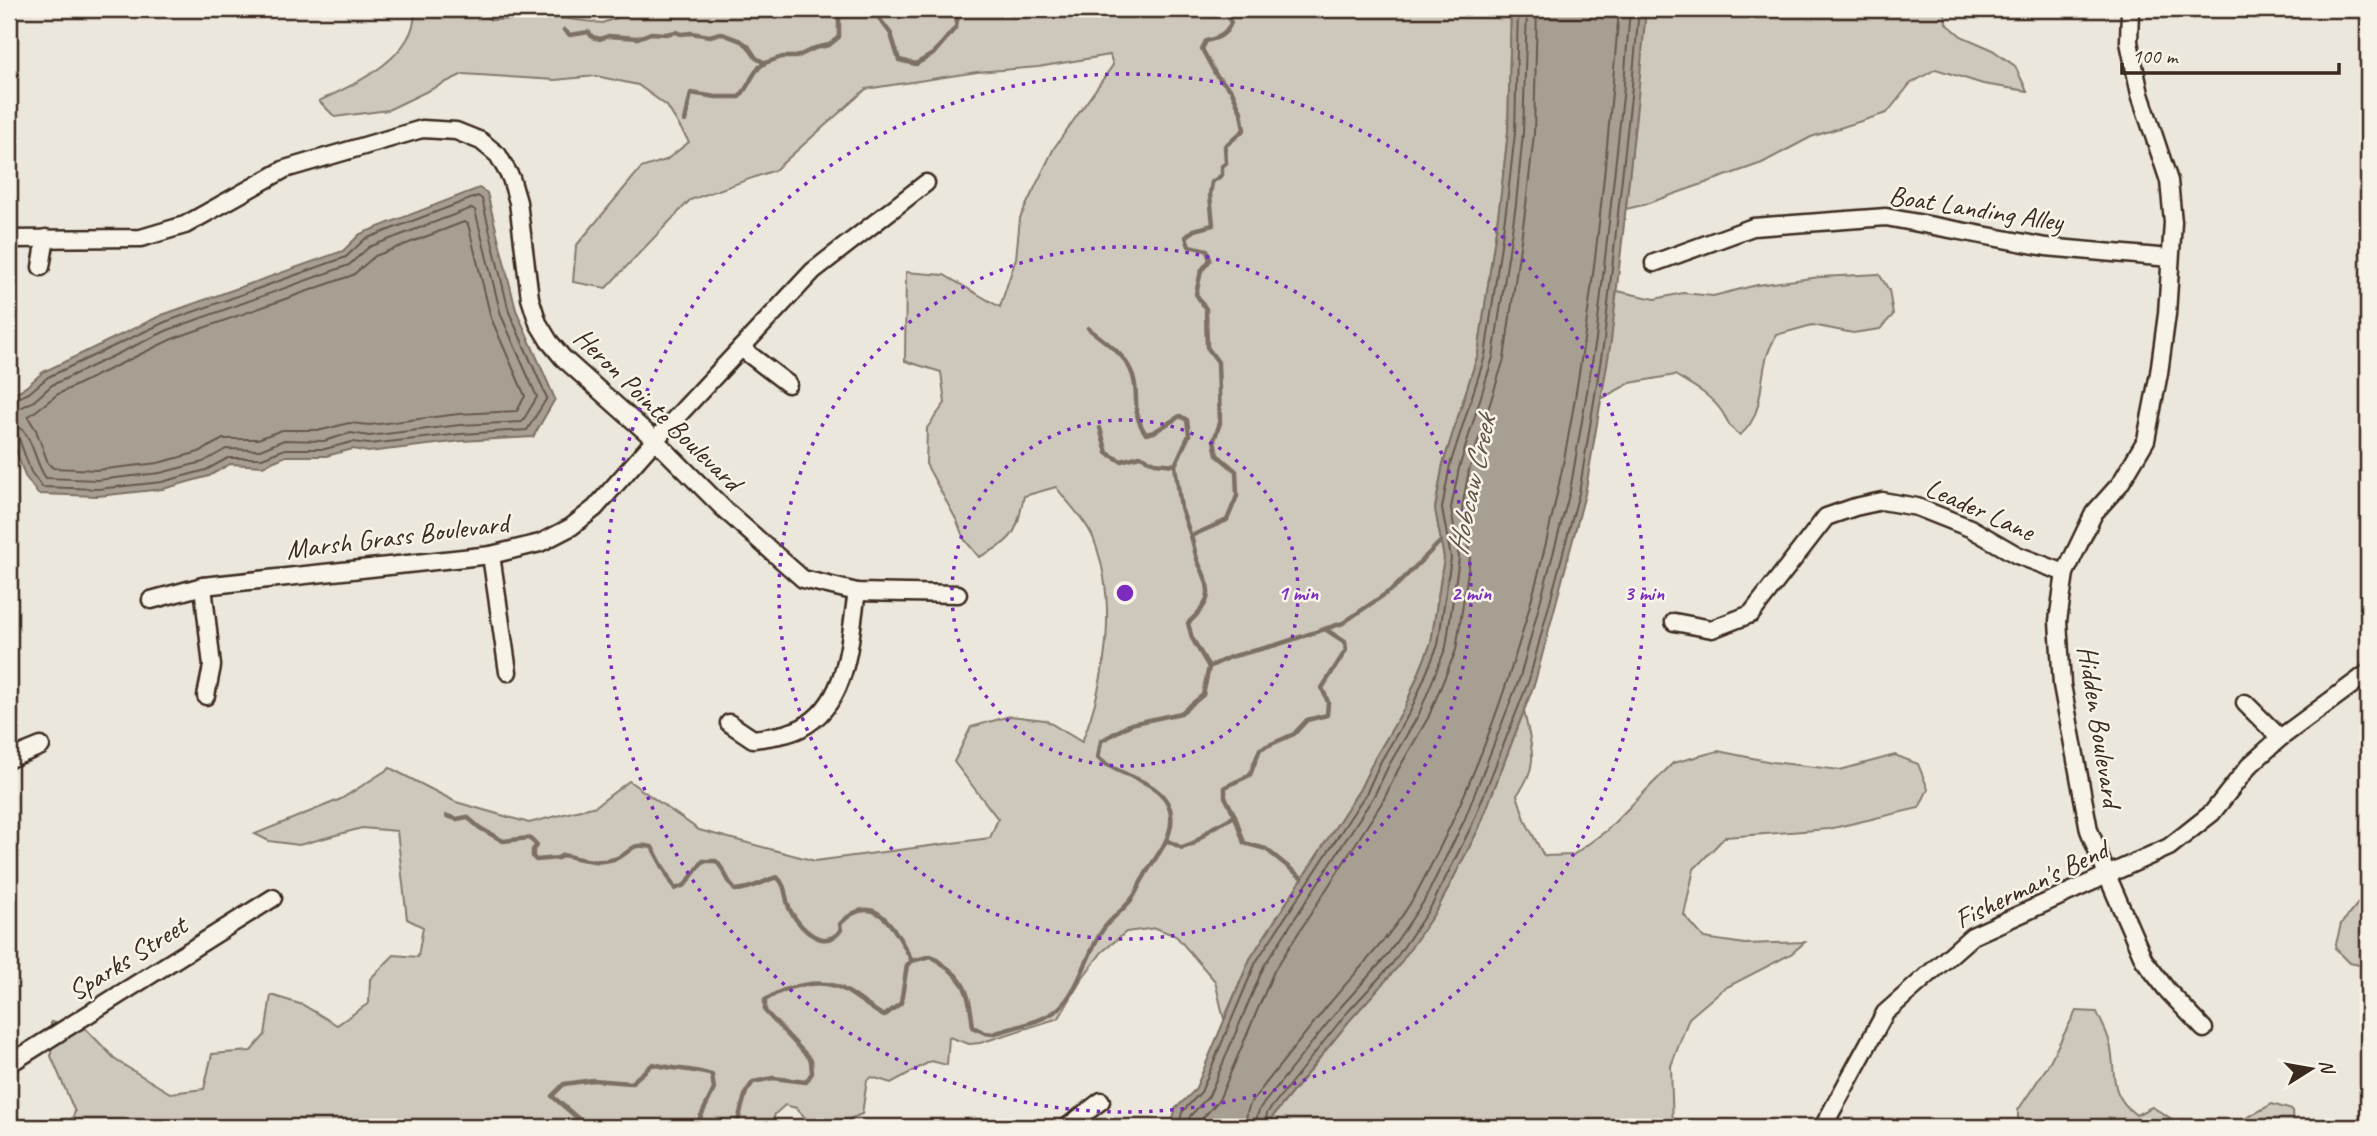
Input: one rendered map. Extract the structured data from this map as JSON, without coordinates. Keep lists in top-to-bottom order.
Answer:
{
  "streets": {
    "street": [
      "Boat Landing Alley",
      "Heron Pointe Boulevard",
      "Leader Lane",
      "Marsh Grass Boulevard",
      "Hidden Boulevard",
      "Fisherman's Bend",
      "Sparks Street"
    ]
  },
  "crossings": [
    ["Boat Landing Alley", "Hidden Boulevard"],
    ["Heron Pointe Boulevard", "Marsh Grass Boulevard"],
    ["Leader Lane", "Hidden Boulevard"],
    ["Hidden Boulevard", "Fisherman's Bend"]
  ],
  "water": ["Hobcaw Creek"],
  "scale_bar": "100 m",
  "north": "right",
  "rings": ["1 min", "2 min", "3 min"]
}
